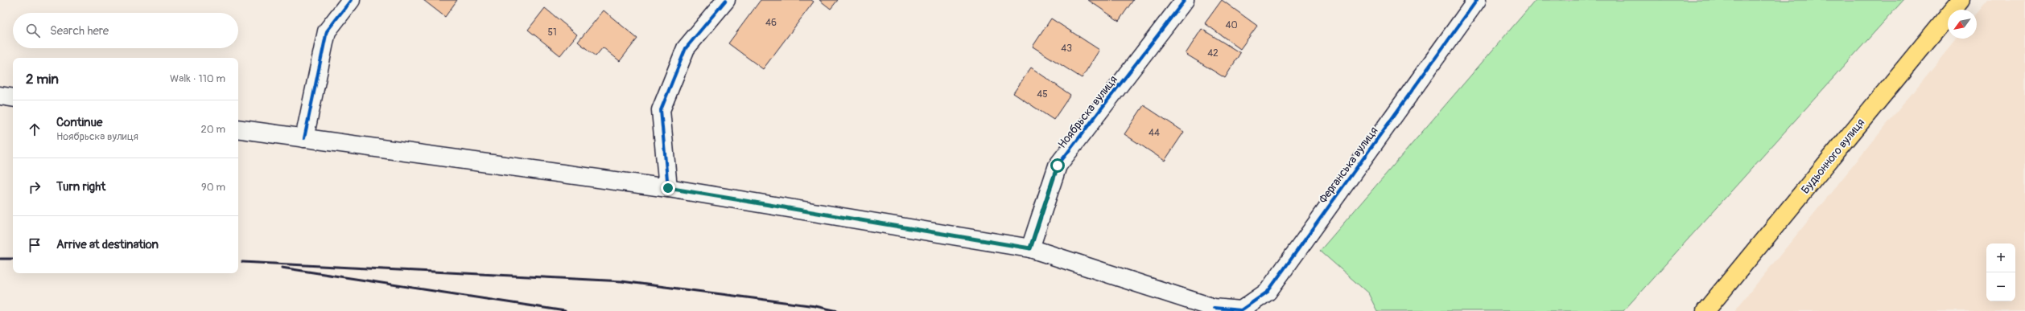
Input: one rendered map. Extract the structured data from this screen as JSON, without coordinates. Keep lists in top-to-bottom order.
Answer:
{
  "streets": {
    "main road": ["Будьонного вулиця"],
    "street": ["Ноябрьска вулиця", "Ферганська вулиця"]
  },
  "crossings": [
    ["Ноябрьска вулиця", "Ферганська вулиця"]
  ],
  "house_numbers": [
    "46",
    "40",
    "51",
    "43",
    "42",
    "45",
    "44"
  ],
  "north": "bottom left",
  "page": {
    "search": "Search here",
    "heading": ["2 min", "Walk · 110 m"],
    "list": [
      ["Continue", "Ноябрьска вулиця", "20 m"],
      ["Turn right", "90 m"],
      "Arrive at destination"
    ],
    "map_buttons": ["+", "−"]
  }
}
